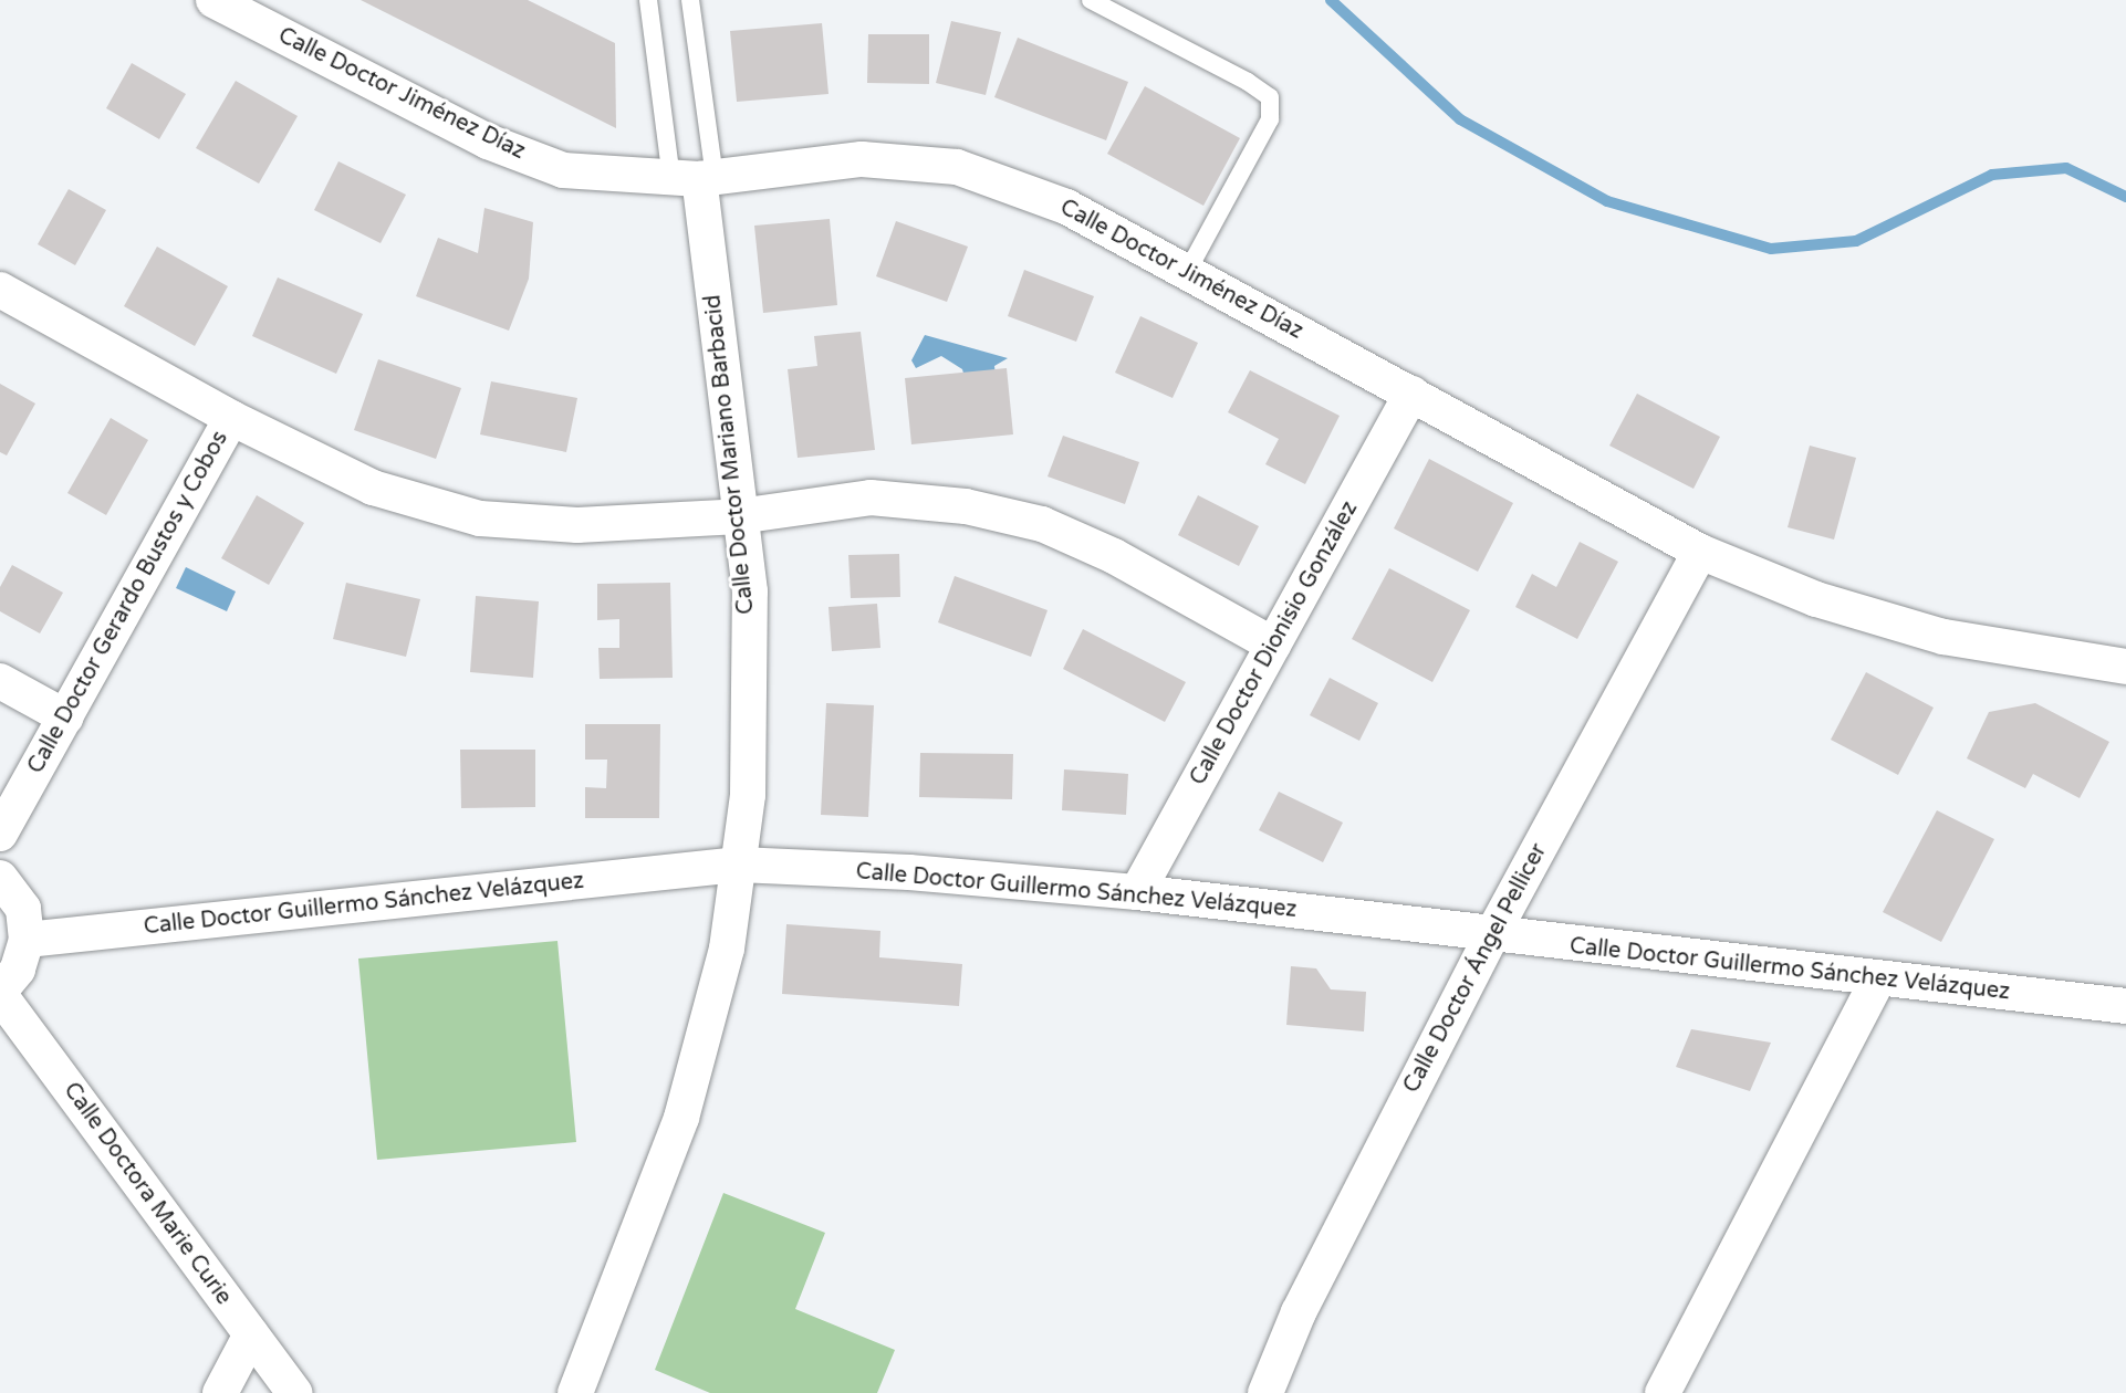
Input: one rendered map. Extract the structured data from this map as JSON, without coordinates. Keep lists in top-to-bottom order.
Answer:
{
  "streets": {
    "street": [
      "Calle Doctor Jiménez Díaz",
      "Calle Doctor Mariano Barbacid",
      "Calle Doctor Gerardo Bustos y Cobos",
      "Calle Doctor Dionisio González",
      "Calle Doctor Guillermo Sánchez Velázquez",
      "Calle Doctor Ángel Pellicer",
      "Calle Doctora Marie Curie"
    ]
  },
  "crossings": [
    ["Calle Doctor Jiménez Díaz", "Calle Doctor Mariano Barbacid"],
    ["Calle Doctor Jiménez Díaz", "Calle Doctor Dionisio González"],
    ["Calle Doctor Jiménez Díaz", "Calle Doctor Ángel Pellicer"],
    ["Calle Doctor Mariano Barbacid", "Calle Doctor Guillermo Sánchez Velázquez"],
    ["Calle Doctor Dionisio González", "Calle Doctor Guillermo Sánchez Velázquez"],
    ["Calle Doctor Guillermo Sánchez Velázquez", "Calle Doctor Ángel Pellicer"]
  ]
}
